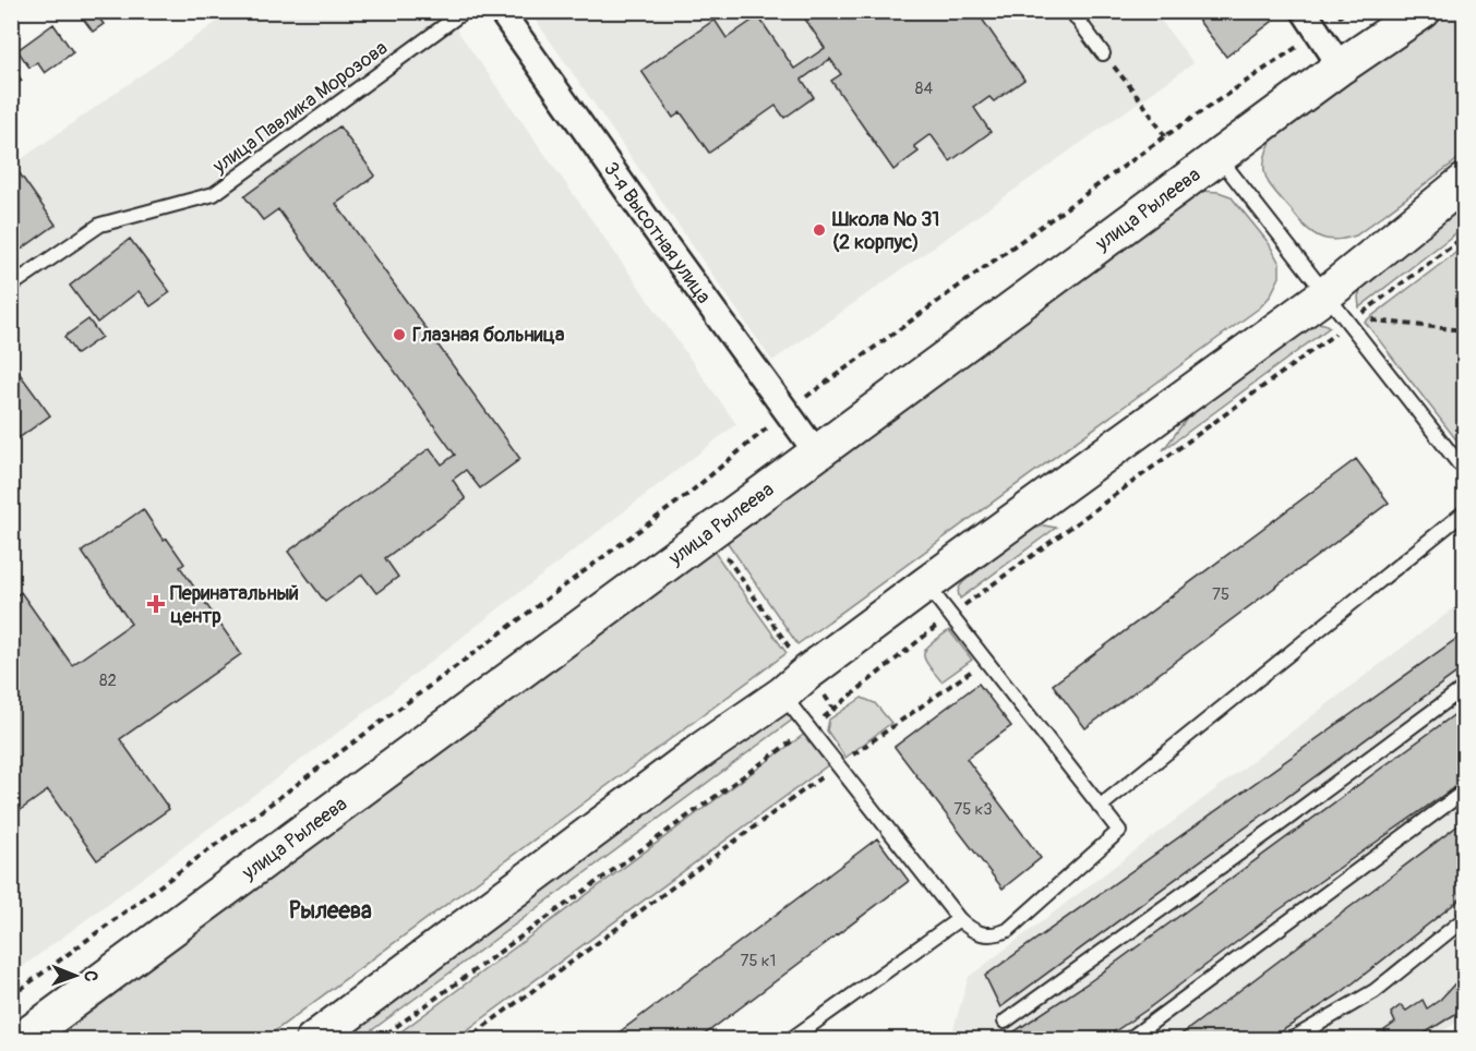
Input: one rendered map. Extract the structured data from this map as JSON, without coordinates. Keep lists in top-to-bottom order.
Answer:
{
  "streets": {
    "main road": ["улица Рылеева"],
    "street": ["3-я Высотная улица"],
    "lane": ["улица Павлика Морозова"]
  },
  "crossings": [
    ["улица Рылеева", "3-я Высотная улица"]
  ],
  "districts": ["Рылеева"],
  "places": {
    "other": ["Школа № 31 (2 корпус)", "Глазная больница"],
    "health": ["Перинатальный центр"]
  },
  "house_numbers": [
    "84",
    "75",
    "82",
    "75 к3",
    "75 к1"
  ],
  "north": "right"
}
